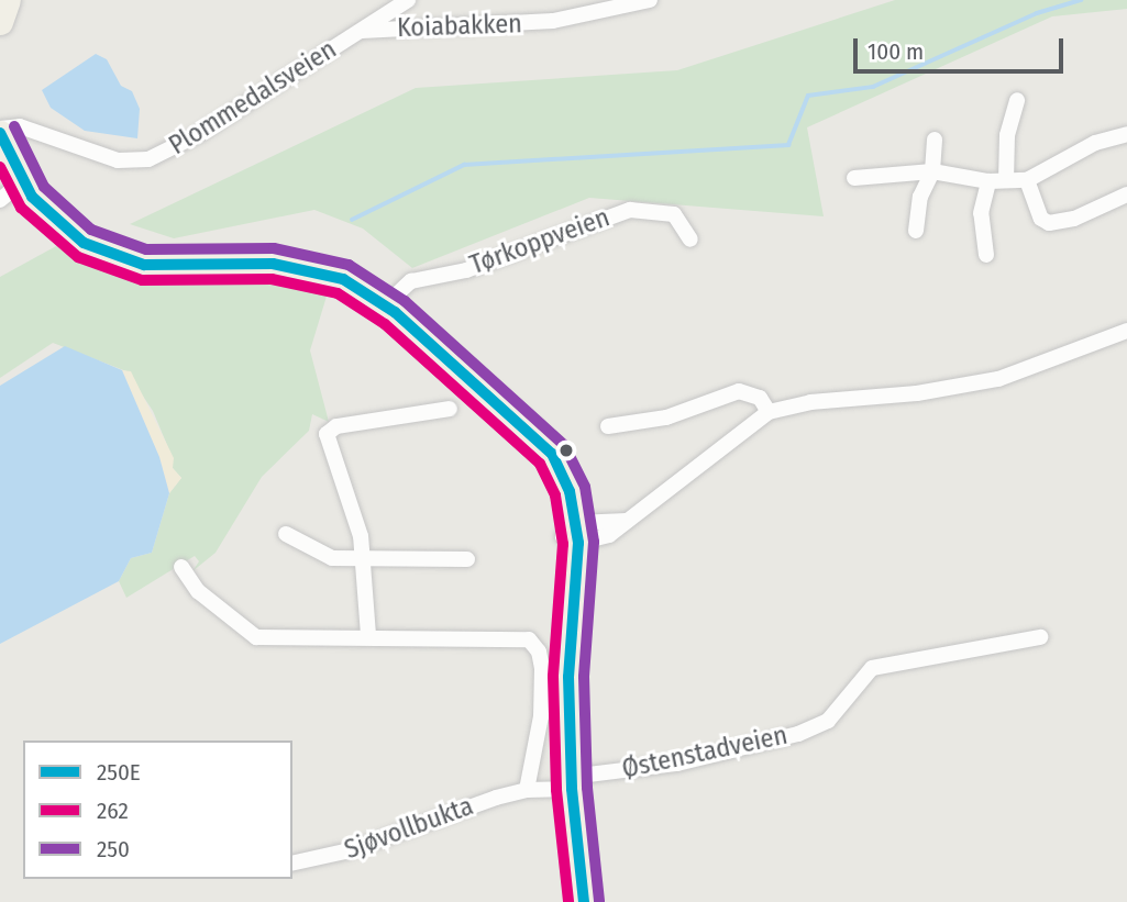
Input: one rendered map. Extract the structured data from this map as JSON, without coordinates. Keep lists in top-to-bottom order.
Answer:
{
  "streets": {
    "street": [
      "Koiabakken",
      "Plommedalsveien",
      "Tørkoppveien",
      "Østenstadveien",
      "Sjøvollbukta"
    ]
  },
  "crossings": [
    ["Koiabakken", "Plommedalsveien"],
    ["Østenstadveien", "Sjøvollbukta"]
  ],
  "lines": ["transit line 250", "transit line 250E", "transit line 262"],
  "legend": ["250E", "262", "250"],
  "scale_bar": "100 m"
}
